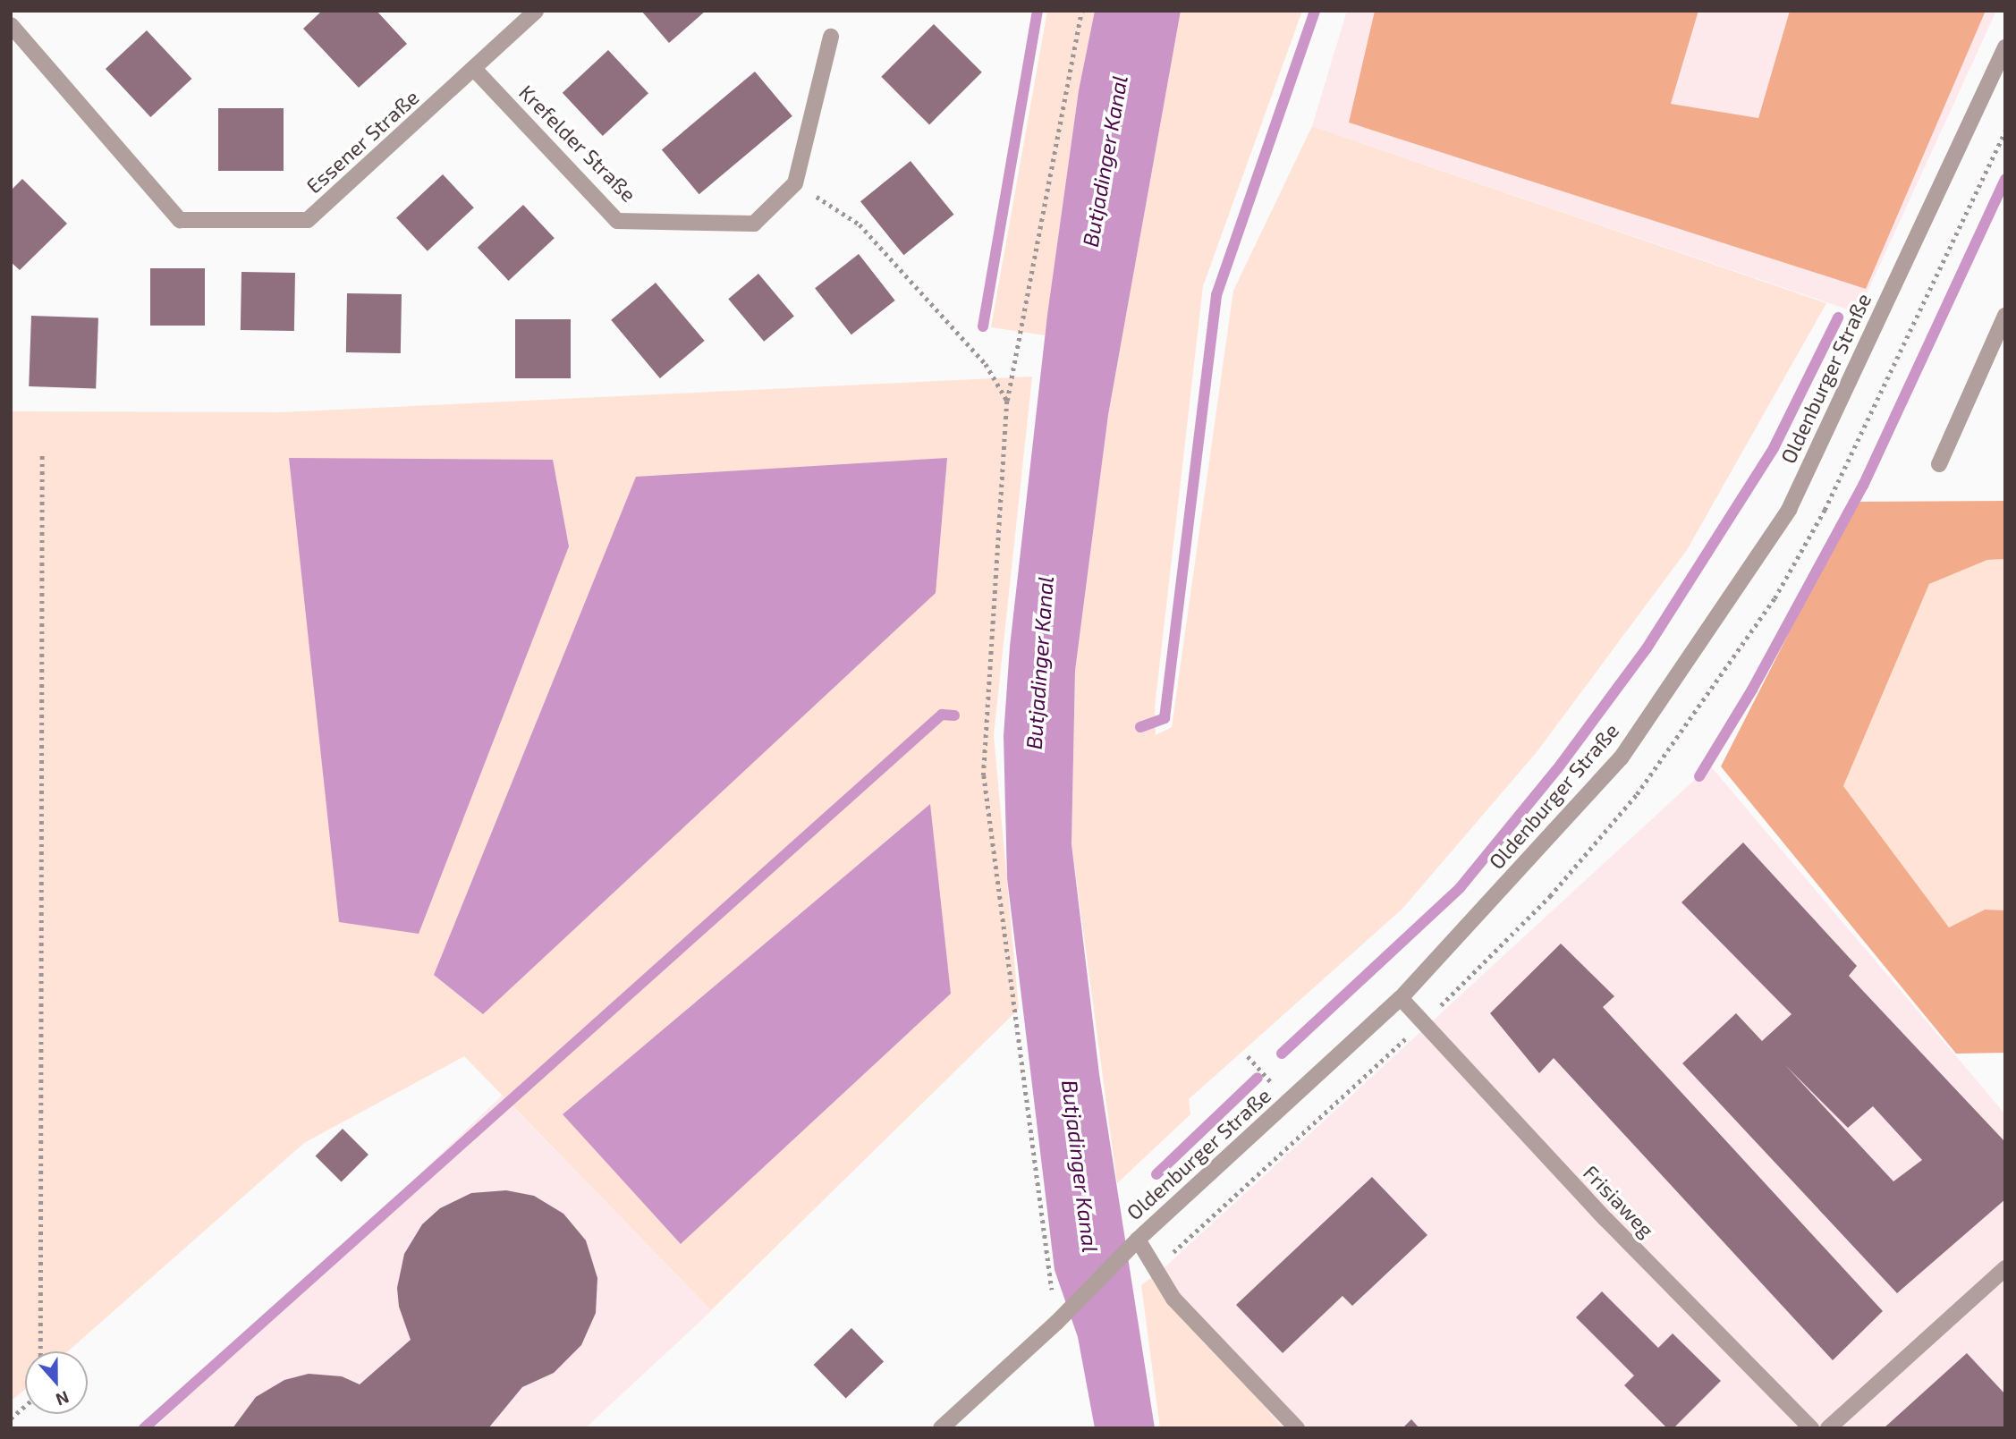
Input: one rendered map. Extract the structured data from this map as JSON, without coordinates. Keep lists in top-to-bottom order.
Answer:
{
  "streets": {
    "street": [
      "Essener Straße",
      "Krefelder Straße",
      "Oldenburger Straße",
      "Frisiaweg"
    ]
  },
  "crossings": [
    ["Essener Straße", "Krefelder Straße"],
    ["Oldenburger Straße", "Frisiaweg"]
  ],
  "water": ["Butjadinger Kanal"],
  "north": "bottom"
}
